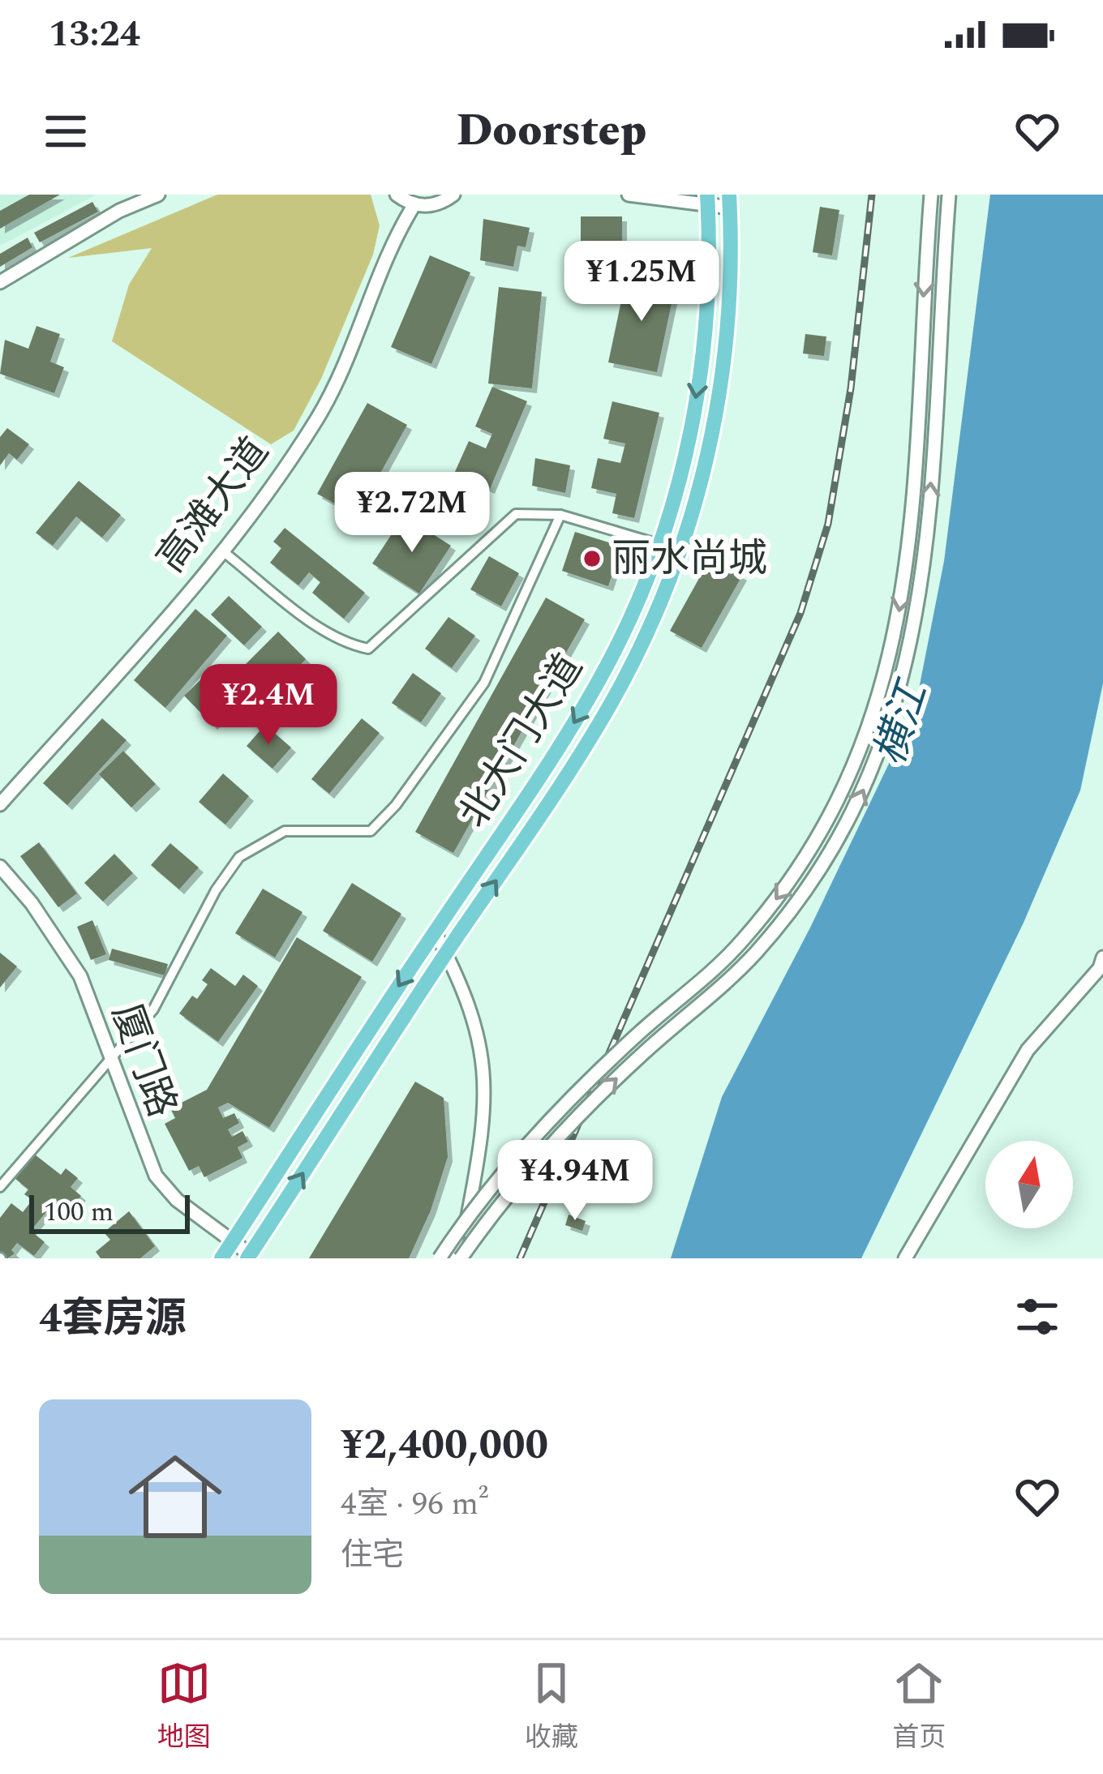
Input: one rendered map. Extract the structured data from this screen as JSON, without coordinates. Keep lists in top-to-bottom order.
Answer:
{
  "streets": {
    "highway": ["北大门大道"],
    "main road": ["高滩大道", "厦门路"]
  },
  "crossings": [
    ["北大门大道", "厦门路"]
  ],
  "water": ["横江"],
  "places": ["丽水尚城"],
  "scale_bar": "100 m",
  "north": "top",
  "page": {
    "status": "13:24",
    "header": "Doorstep",
    "price": [
      "¥1.25M",
      "¥2.72M",
      "¥2.4M",
      "¥4.94M"
    ],
    "scale": "100 m",
    "heading": "4套房源",
    "list": [
      {
        "name": "¥2,400,000",
        "note": "4室 · 96 m² · 住宅"
      }
    ],
    "tabs": ["地图", "收藏", "首页"]
  }
}
